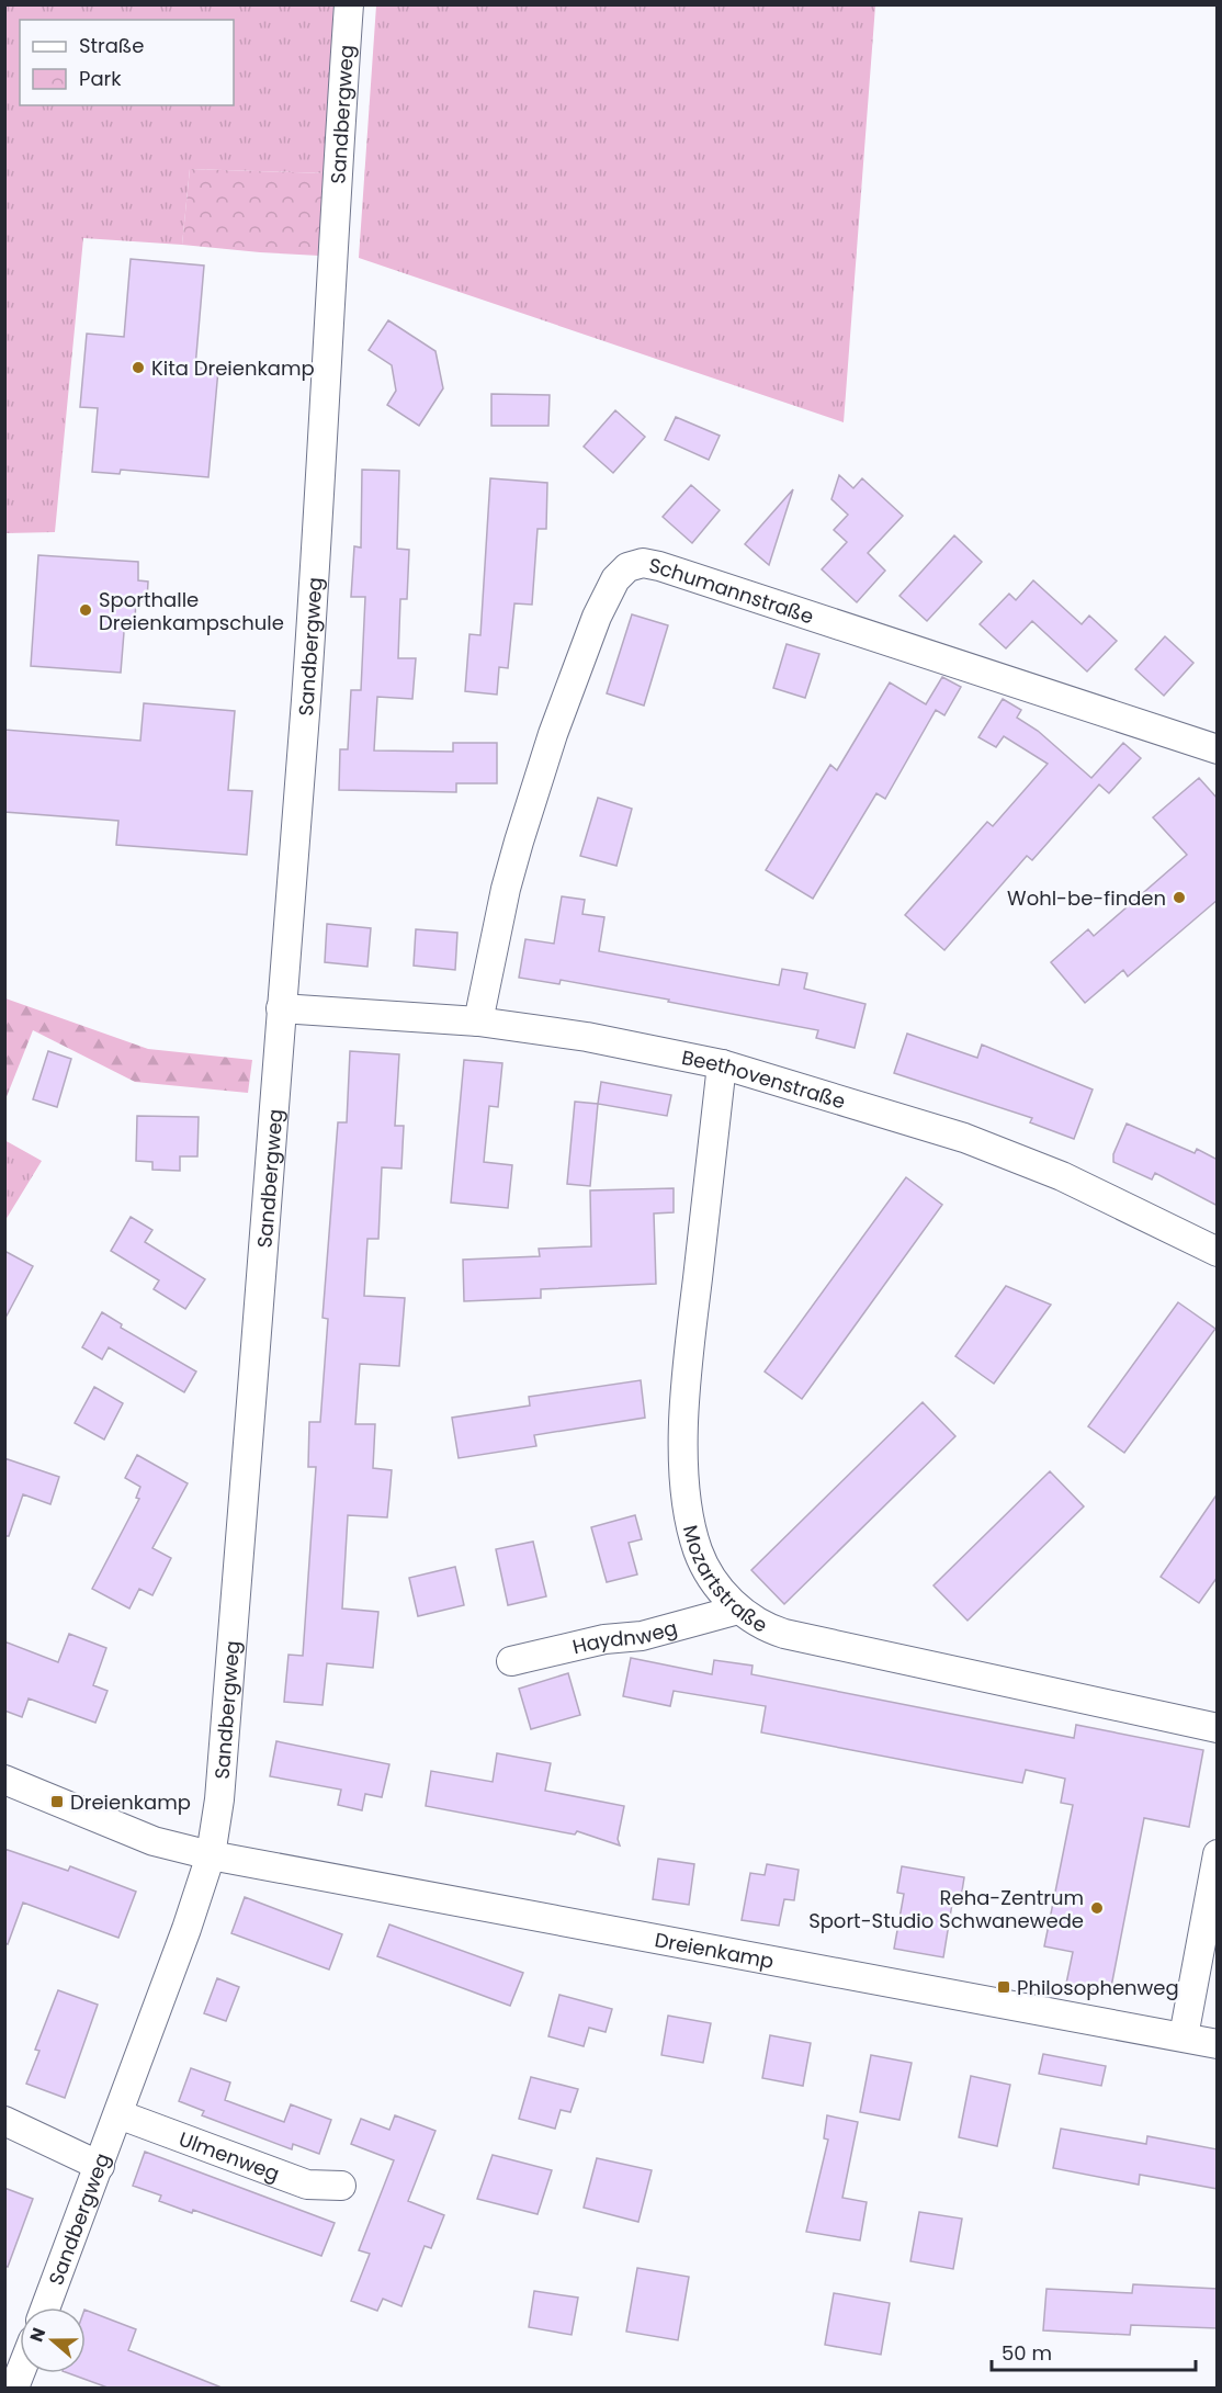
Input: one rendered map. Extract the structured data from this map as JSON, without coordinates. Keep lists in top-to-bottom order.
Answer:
{
  "streets": {
    "street": [
      "Sandbergweg",
      "Schumannstraße",
      "Beethovenstraße",
      "Mozartstraße",
      "Haydnweg",
      "Dreienkamp",
      "Ulmenweg"
    ]
  },
  "crossings": [
    ["Sandbergweg", "Beethovenstraße"],
    ["Sandbergweg", "Dreienkamp"],
    ["Sandbergweg", "Ulmenweg"],
    ["Schumannstraße", "Beethovenstraße"],
    ["Beethovenstraße", "Mozartstraße"],
    ["Mozartstraße", "Haydnweg"]
  ],
  "places": {
    "other": [
      "Kita Dreienkamp",
      "Sporthalle Dreienkampschule",
      "Wohl-be-finden",
      "Reha-Zentrum Sport-Studio Schwanewede"
    ],
    "transit": ["Dreienkamp", "Philosophenweg"]
  },
  "legend": ["Straße", "Park"],
  "scale_bar": "50 m",
  "north": "left"
}
